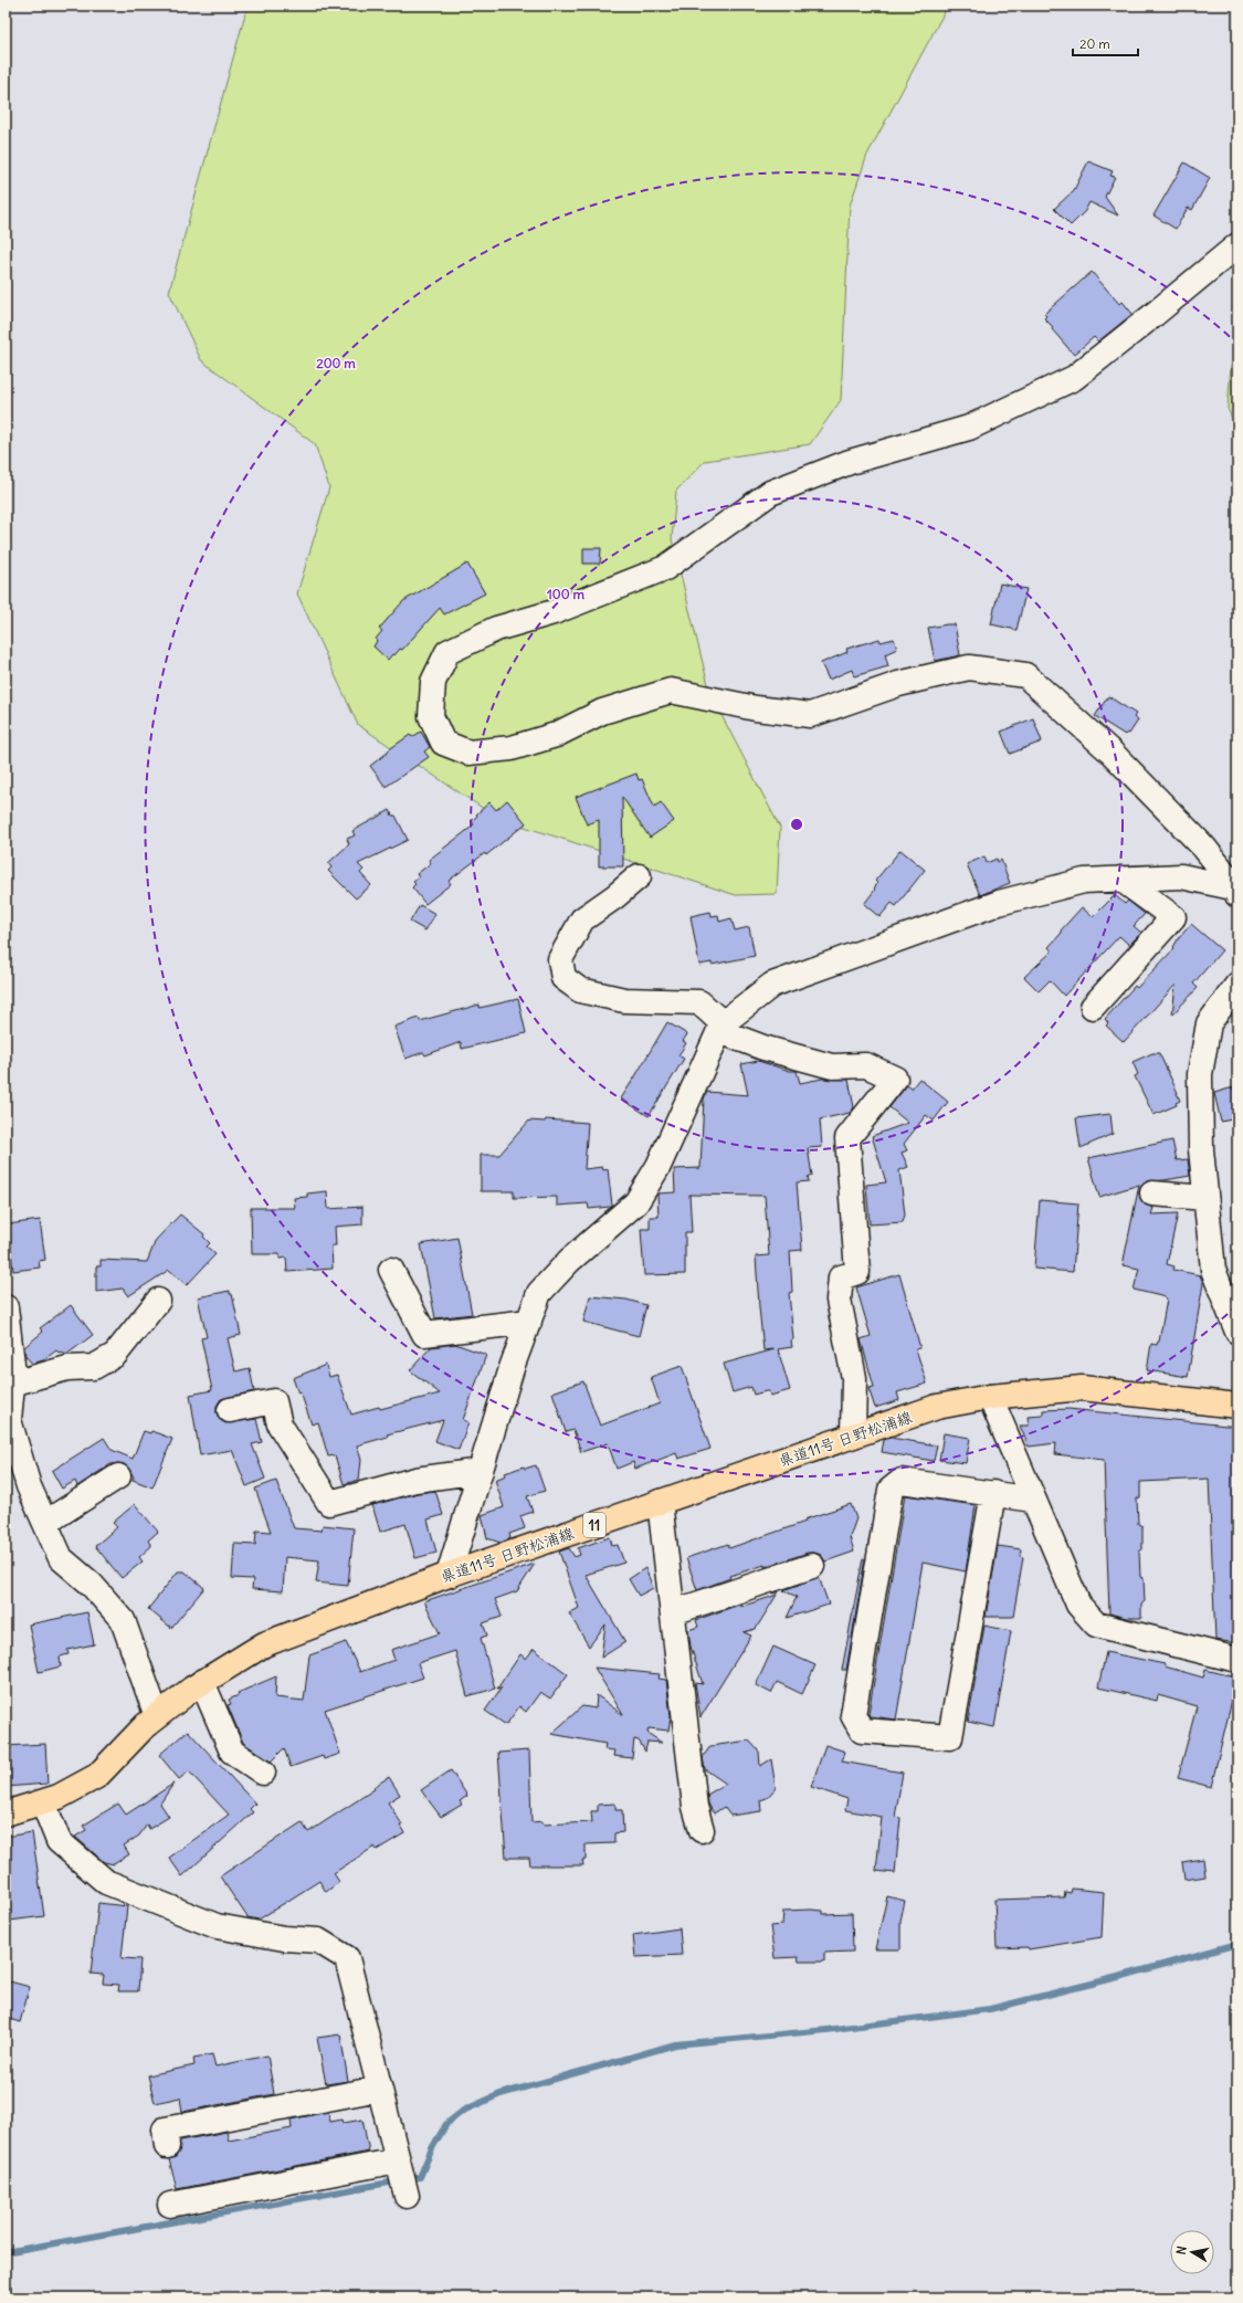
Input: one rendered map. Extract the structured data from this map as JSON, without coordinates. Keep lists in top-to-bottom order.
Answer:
{
  "streets": {
    "main road": ["県道11号 日野松浦線", "11"]
  },
  "scale_bar": "20 m",
  "north": "left",
  "rings": ["200 m", "100 m"]
}
